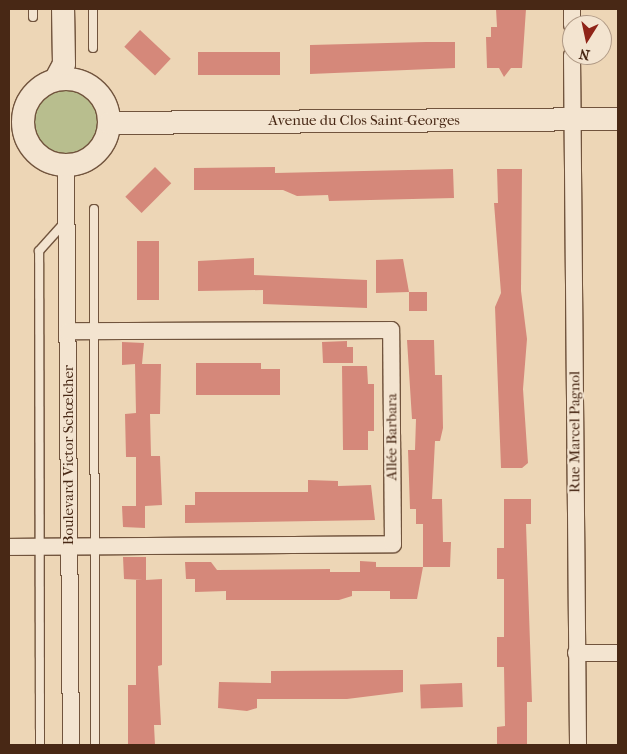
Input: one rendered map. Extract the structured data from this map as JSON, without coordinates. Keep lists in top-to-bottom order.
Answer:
{
  "streets": {
    "street": [
      "Avenue du Clos Saint-Georges",
      "Rue Marcel Pagnol",
      "Allée Barbara",
      "Boulevard Victor Schœlcher"
    ]
  },
  "crossings": [
    ["Avenue du Clos Saint-Georges", "Rue Marcel Pagnol"],
    ["Avenue du Clos Saint-Georges", "Boulevard Victor Schœlcher"],
    ["Allée Barbara", "Boulevard Victor Schœlcher"]
  ],
  "north": "bottom"
}
